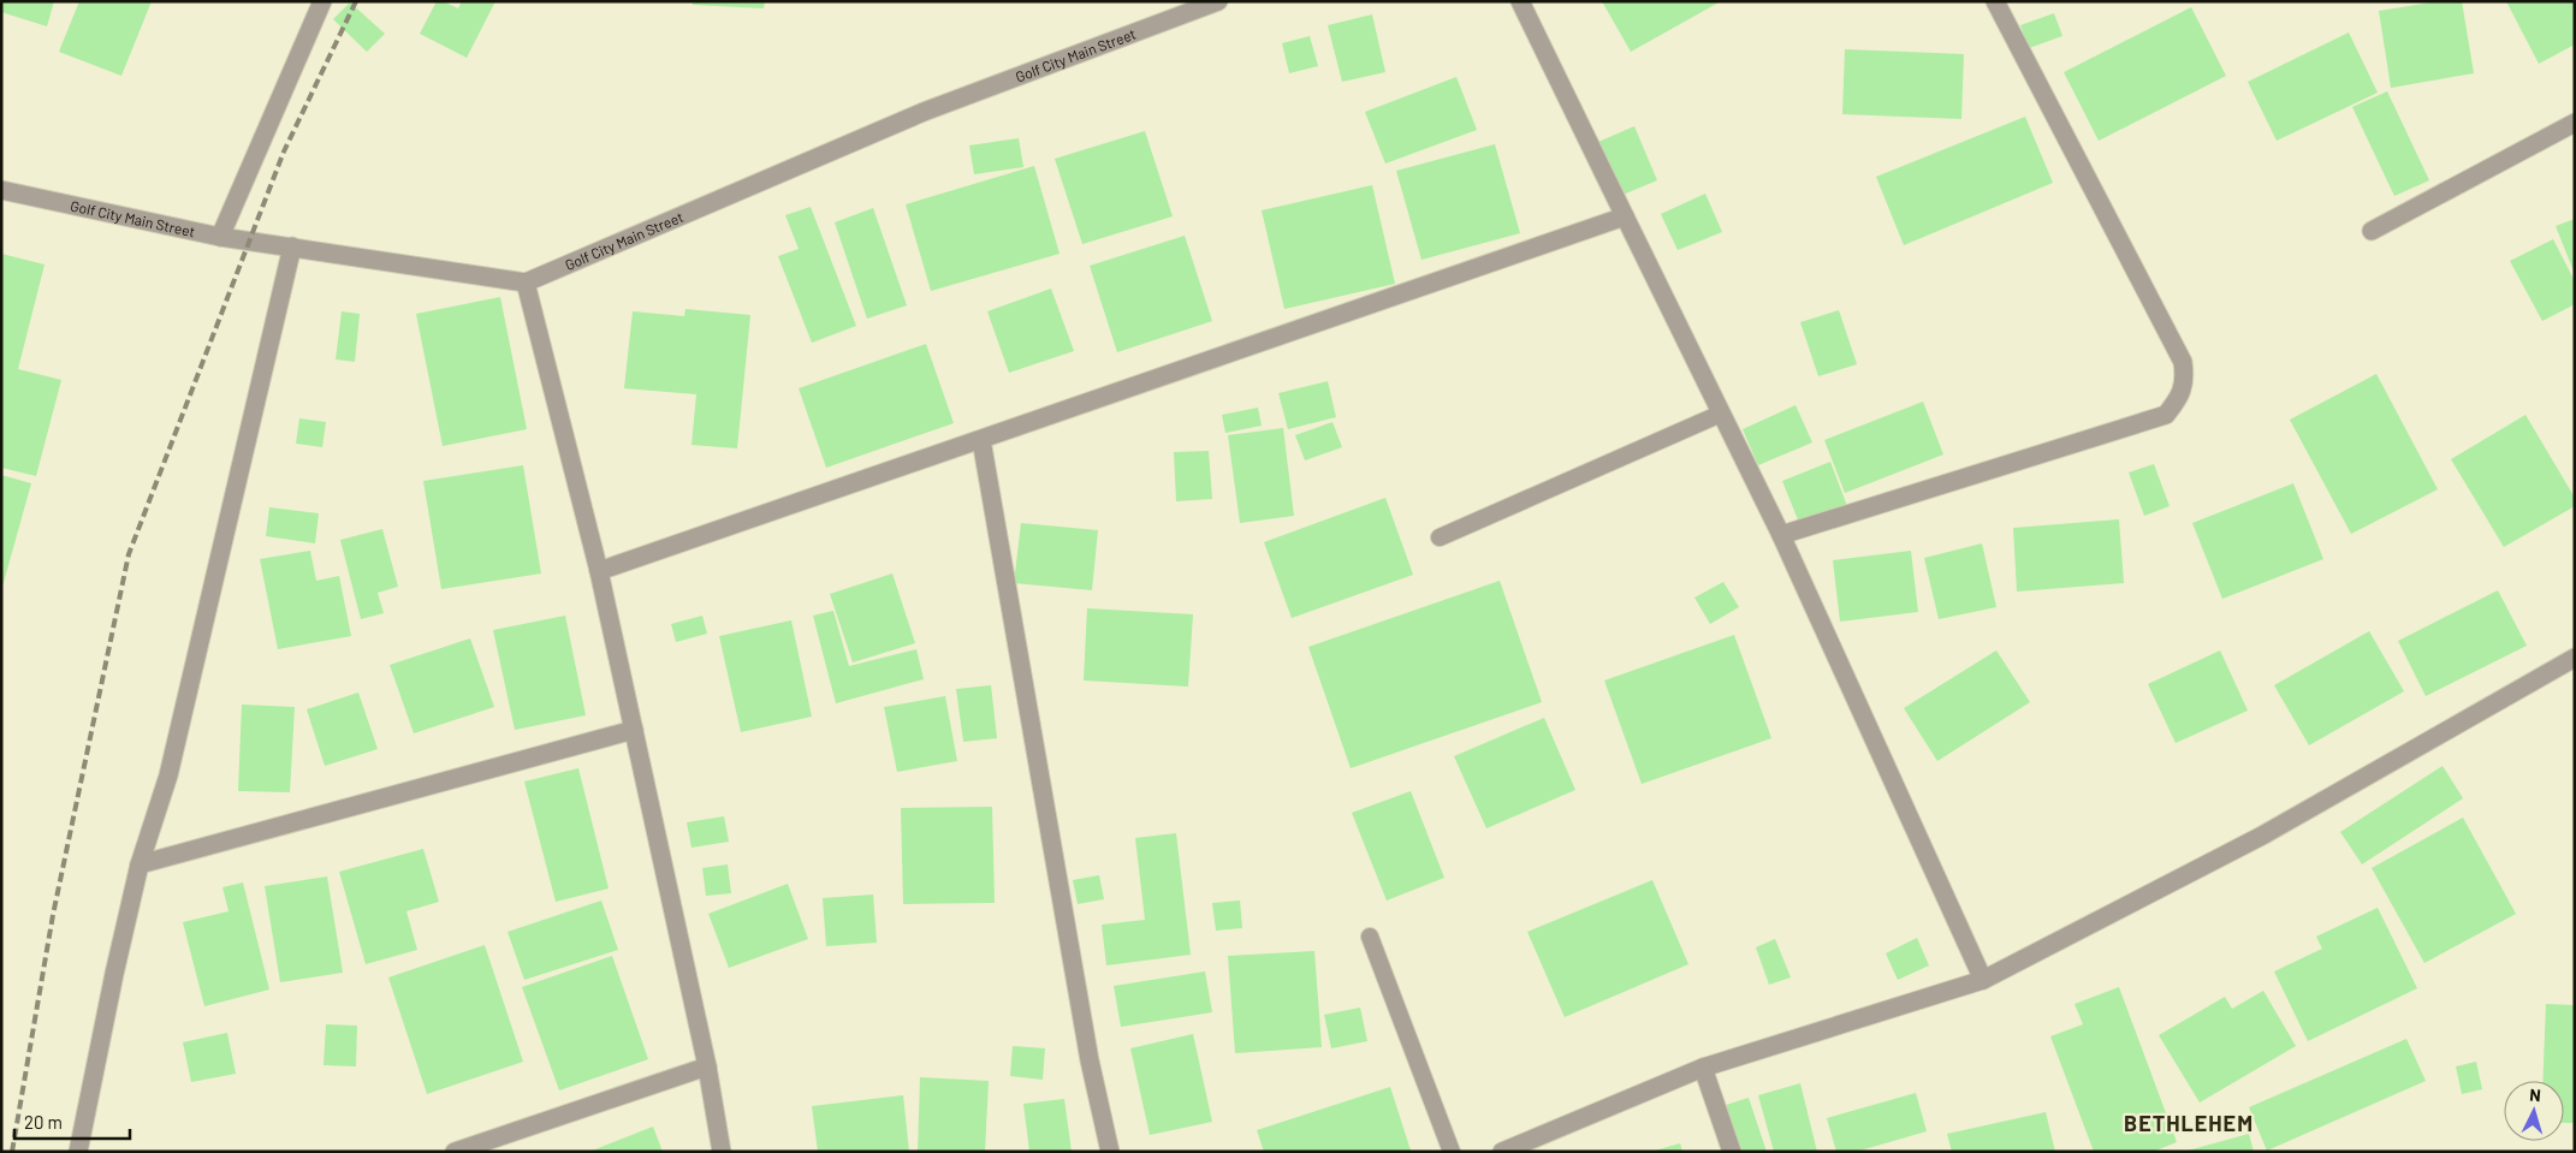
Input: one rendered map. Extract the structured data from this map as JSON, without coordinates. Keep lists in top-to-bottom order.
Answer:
{
  "streets": {
    "street": ["Golf City Main Street"]
  },
  "districts": ["BETHLEHEM"],
  "scale_bar": "20 m",
  "north": "top"
}
